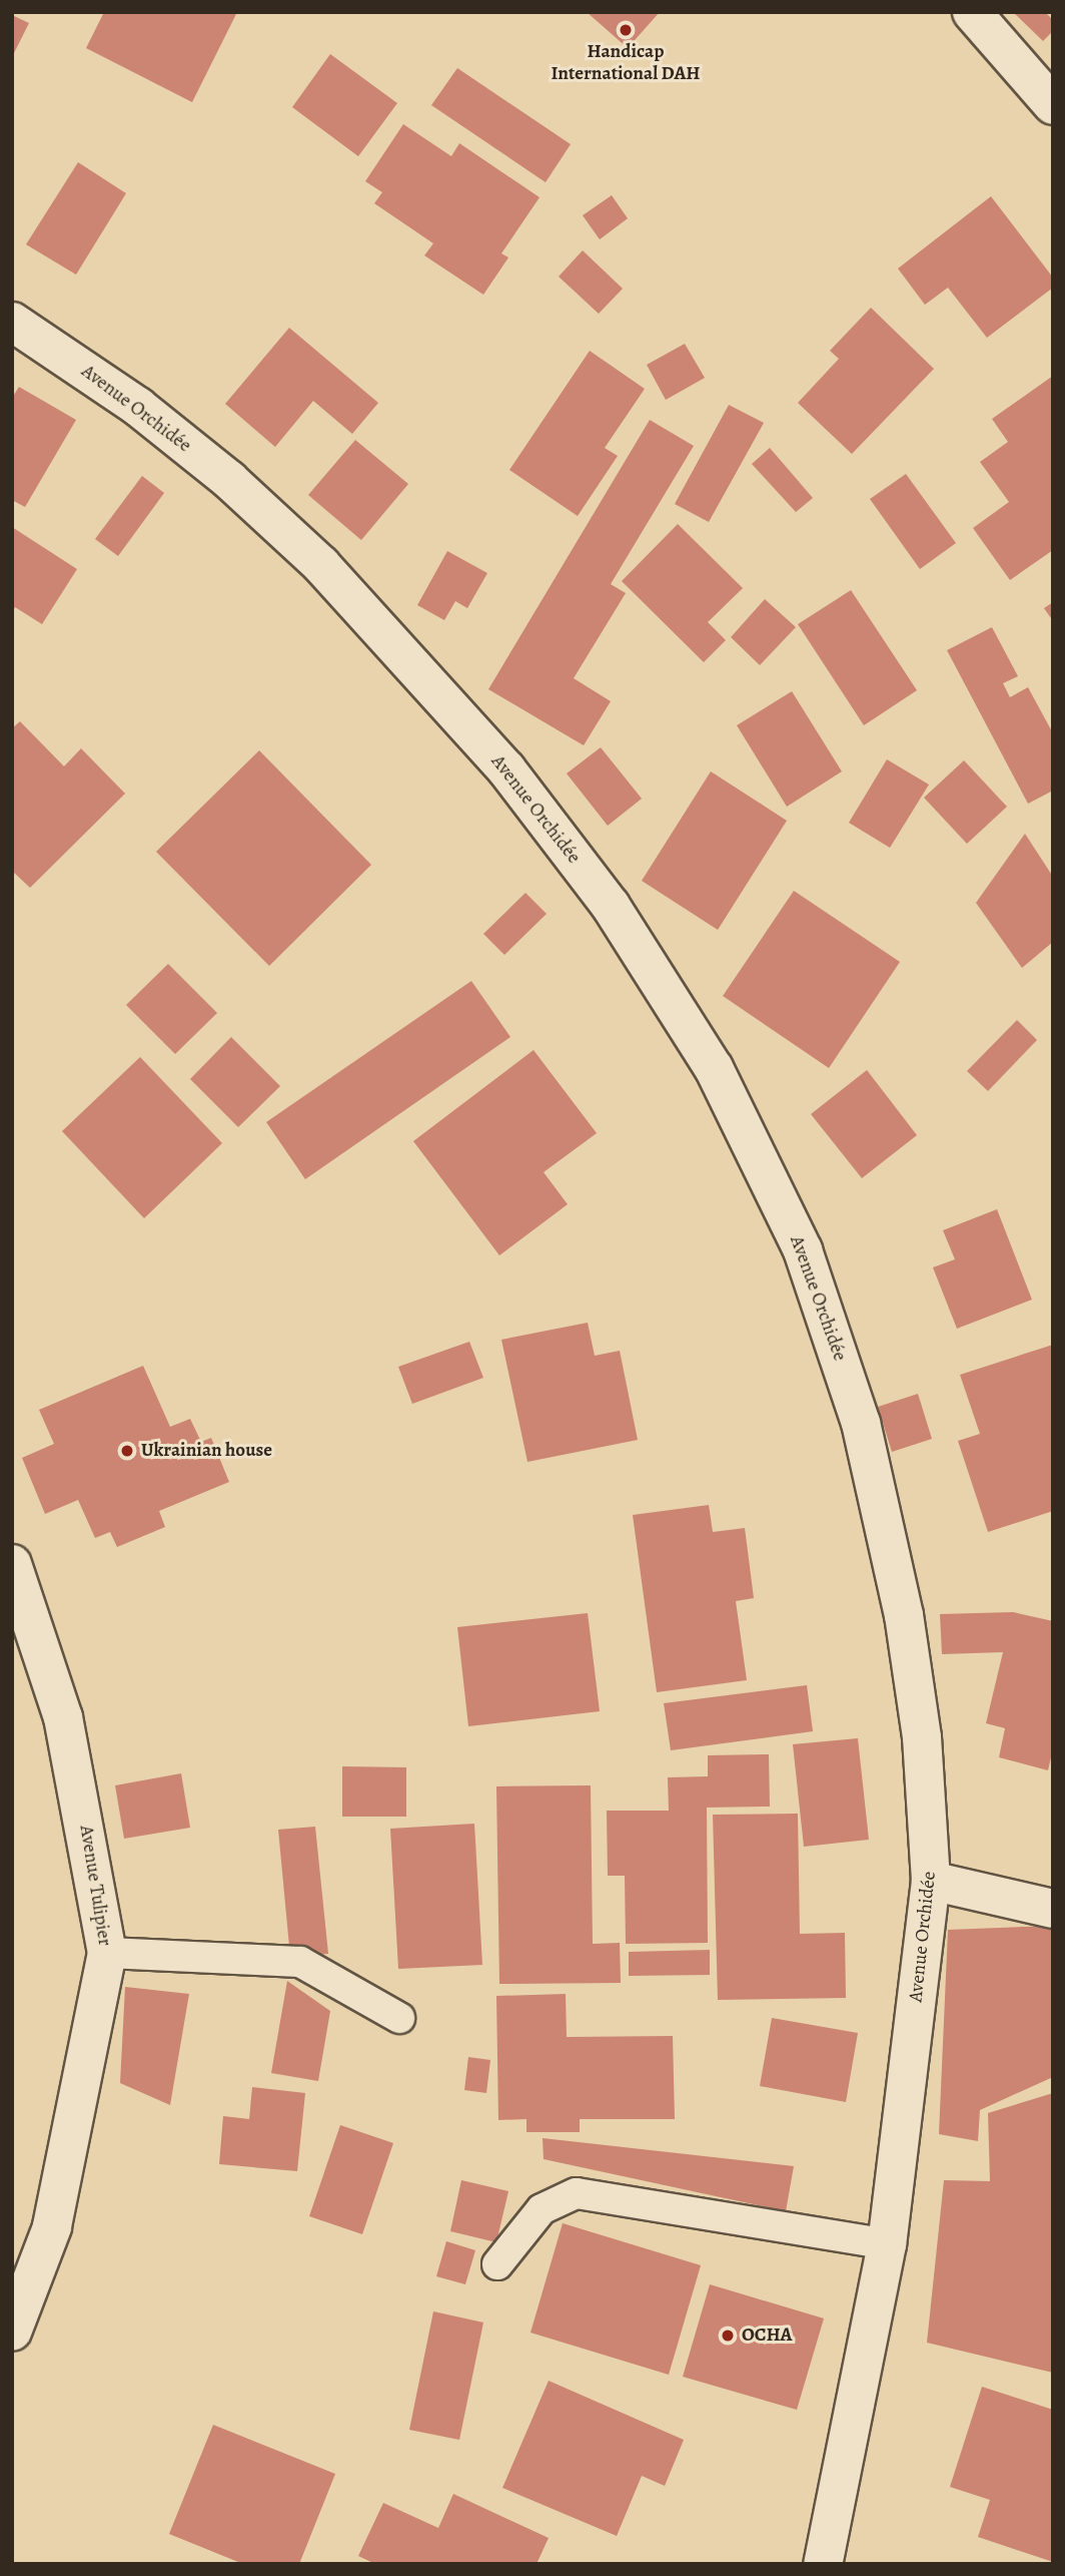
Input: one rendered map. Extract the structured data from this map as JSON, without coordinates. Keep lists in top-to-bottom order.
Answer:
{
  "streets": {
    "street": ["Avenue Orchidée", "Avenue Tulipier"]
  },
  "places": ["Handicap International DAH", "Ukrainian house", "OCHA"]
}
